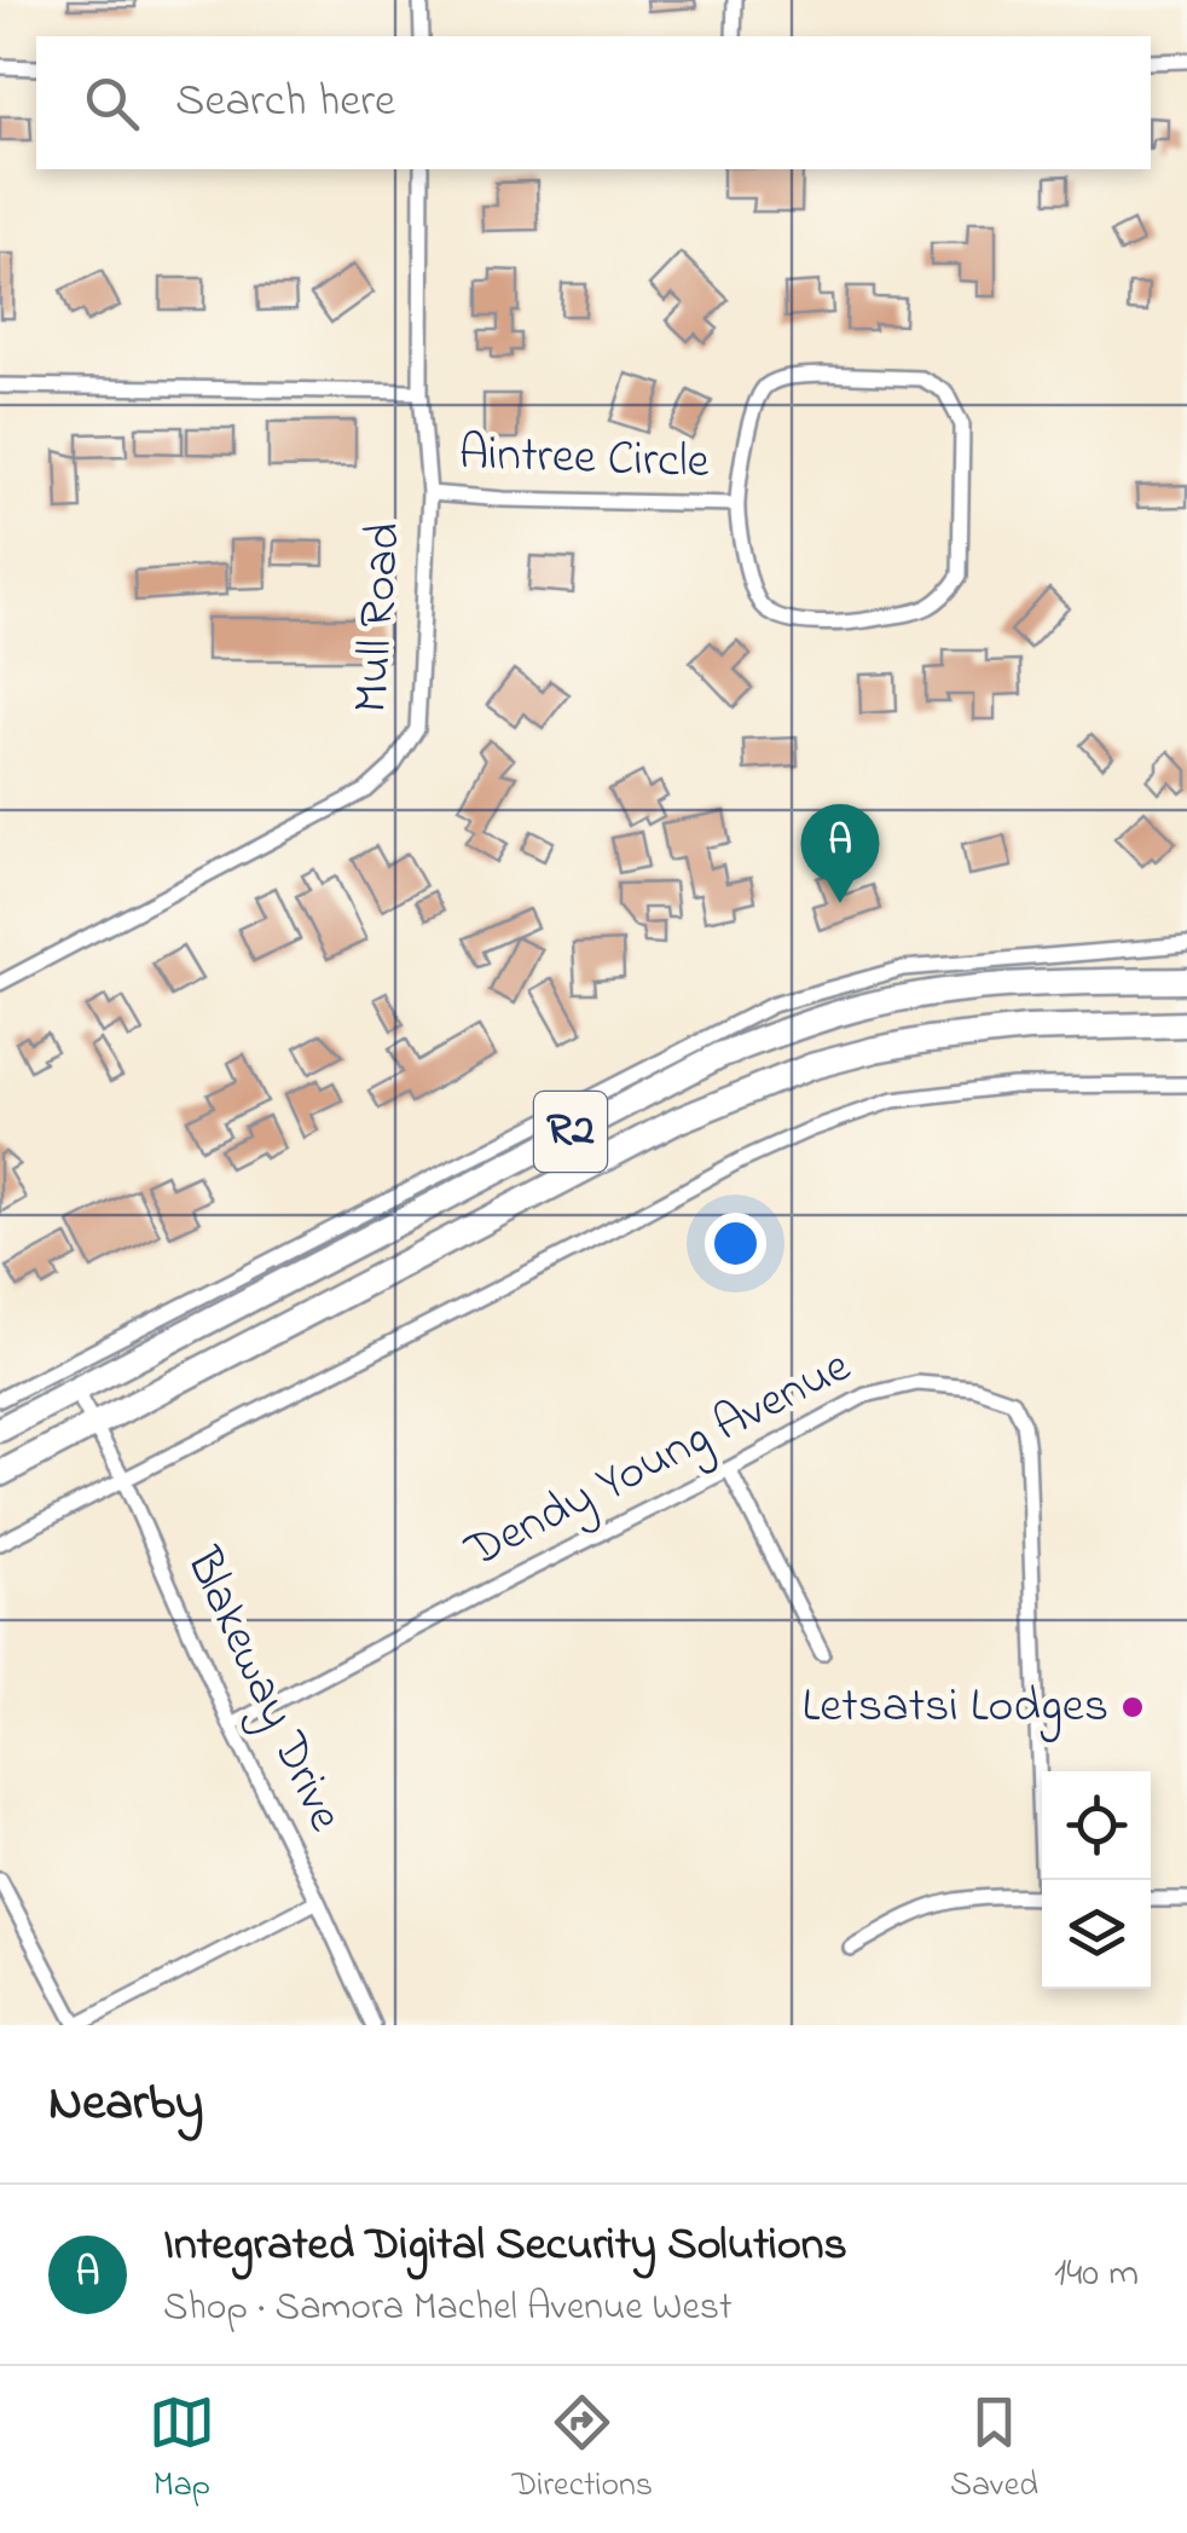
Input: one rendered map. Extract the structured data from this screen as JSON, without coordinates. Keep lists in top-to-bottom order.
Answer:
{
  "streets": {
    "highway": ["R2"],
    "street": [
      "Aintree Circle",
      "Mull Road",
      "Dendy Young Avenue",
      "Blakeway Drive"
    ]
  },
  "crossings": [
    ["Aintree Circle", "Mull Road"],
    ["R2", "Blakeway Drive"],
    ["Dendy Young Avenue", "Blakeway Drive"]
  ],
  "places": ["Letsatsi Lodges"],
  "page": {
    "search": "Search here",
    "pins": "A",
    "heading": "Nearby",
    "list": [
      {
        "mark": "A",
        "name": "Integrated Digital Security Solutions",
        "note": "Shop · Samora Machel Avenue West",
        "value": "140 m"
      }
    ],
    "nav": ["Map", "Directions", "Saved"]
  }
}
